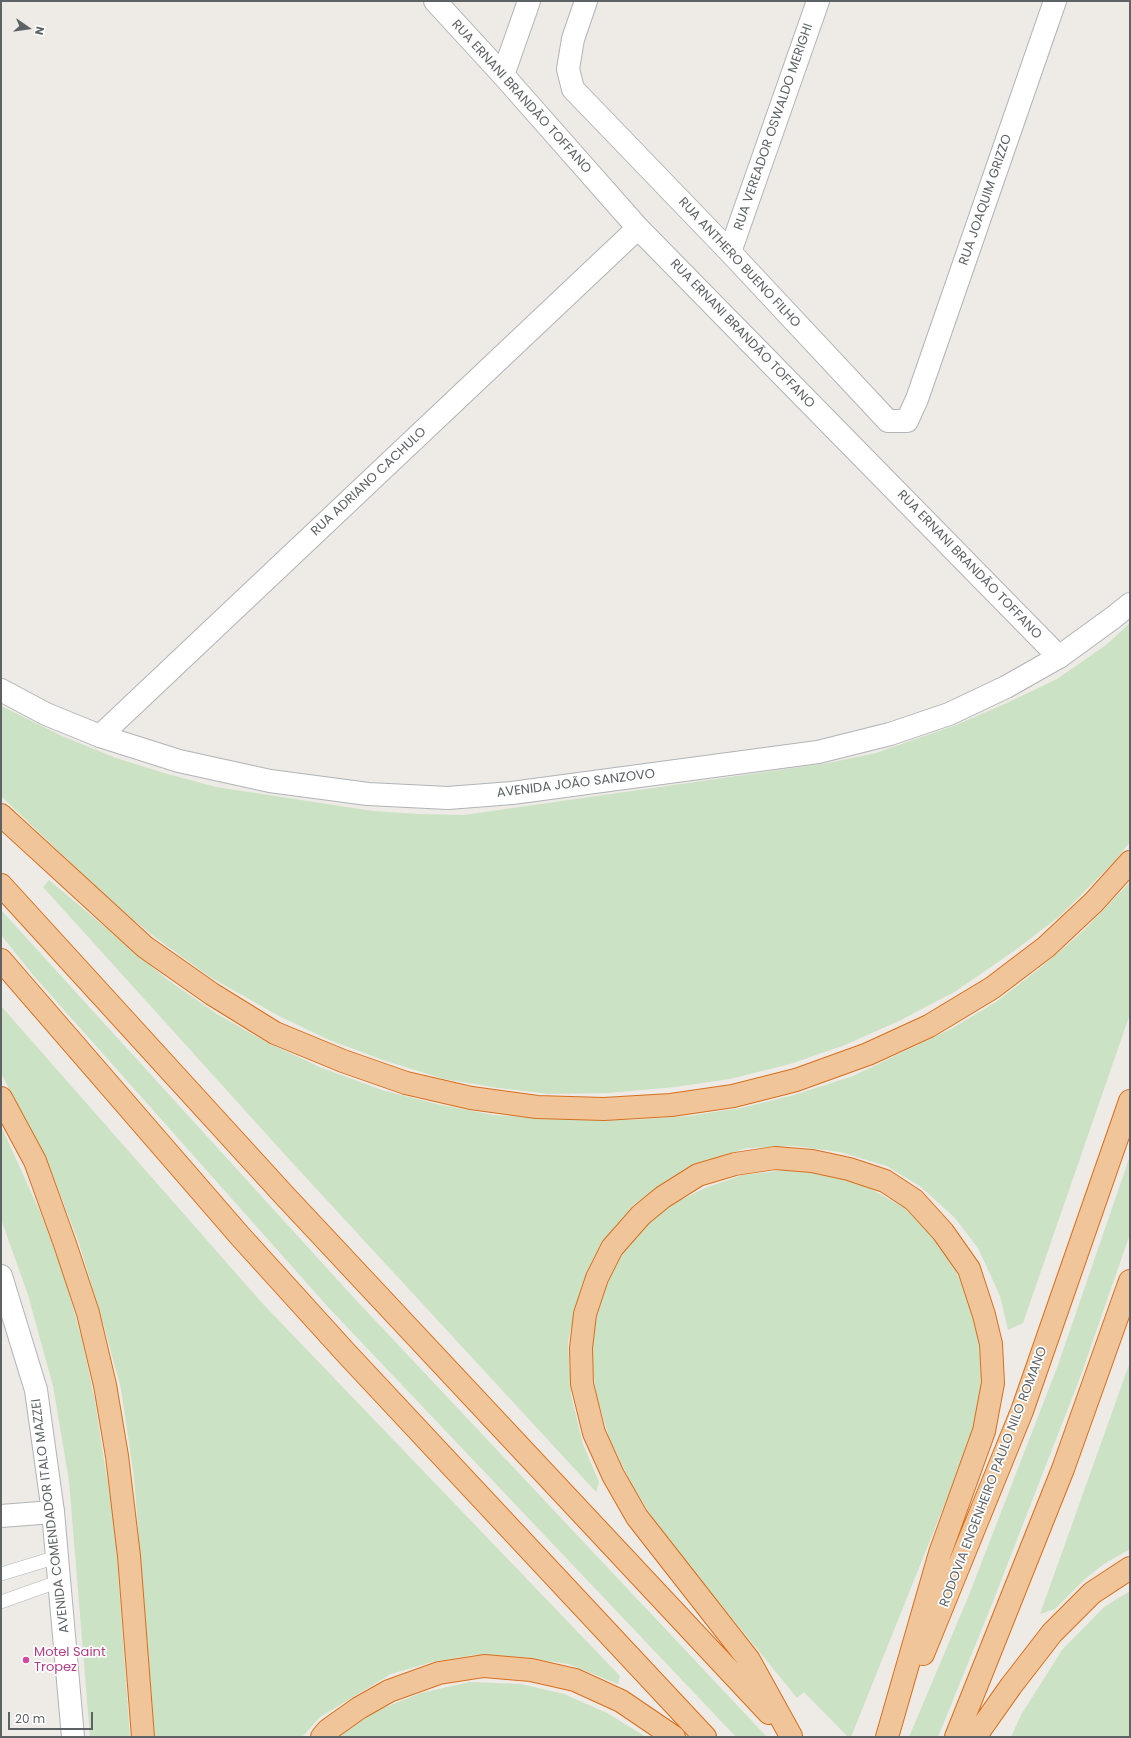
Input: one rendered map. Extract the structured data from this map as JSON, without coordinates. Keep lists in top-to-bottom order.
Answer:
{
  "streets": {
    "highway": ["RODOVIA ENGENHEIRO PAULO NILO ROMANO"],
    "street": [
      "RUA ERNANI BRANDÃO TOFFANO",
      "RUA VEREADOR OSWALDO MERIGHI",
      "RUA JOAQUIM GRIZZO",
      "RUA ANTHERO BUENO FILHO",
      "RUA ADRIANO CACHULO",
      "AVENIDA JOÃO SANZOVO",
      "AVENIDA COMENDADOR ITALO MAZZEI"
    ]
  },
  "crossings": [
    ["RUA ERNANI BRANDÃO TOFFANO", "RUA ADRIANO CACHULO"],
    ["RUA ERNANI BRANDÃO TOFFANO", "AVENIDA JOÃO SANZOVO"],
    ["RUA VEREADOR OSWALDO MERIGHI", "RUA ANTHERO BUENO FILHO"],
    ["RUA JOAQUIM GRIZZO", "RUA ANTHERO BUENO FILHO"],
    ["RUA ADRIANO CACHULO", "AVENIDA JOÃO SANZOVO"]
  ],
  "places": ["Motel Saint Tropez"],
  "scale_bar": "20 m",
  "north": "right"
}
